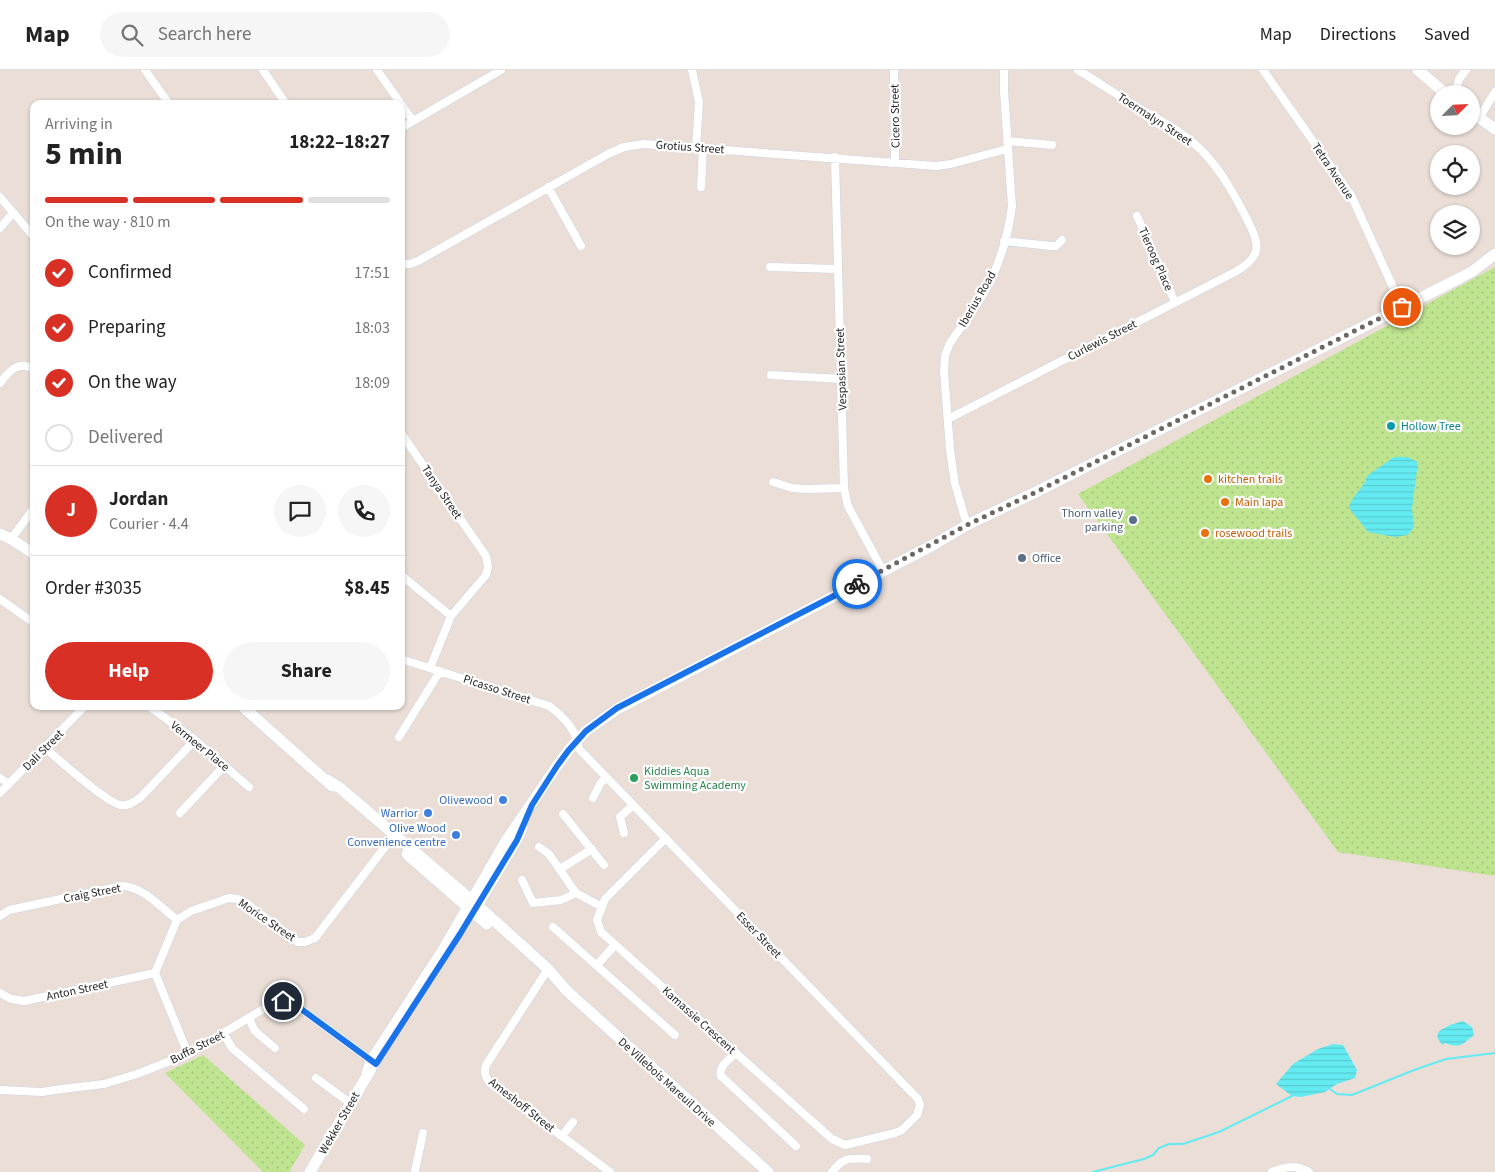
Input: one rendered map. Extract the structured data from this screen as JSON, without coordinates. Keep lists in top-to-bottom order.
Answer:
{
  "streets": {
    "street": [
      "Cicero Street",
      "Toermalyn Street",
      "Grotius Street",
      "Tetra Avenue",
      "Tieroog Place",
      "Iberius Road",
      "Curlewis Street",
      "Vespasian Street",
      "Tanya Street",
      "Picasso Street",
      "Vermeer Place",
      "Dali Street",
      "Craig Street",
      "Morice Street",
      "Esser Street",
      "Anton Street",
      "Kamassie Crescent",
      "Buffa Street",
      "De Villebois Mareuil Drive",
      "Ameshoff Street",
      "Wekker Street"
    ]
  },
  "crossings": [
    ["Cicero Street", "Grotius Street"],
    ["Toermalyn Street", "Curlewis Street"],
    ["Grotius Street", "Iberius Road"],
    ["Grotius Street", "Vespasian Street"],
    ["Tetra Avenue", "Wekker Street"],
    ["Tieroog Place", "Curlewis Street"],
    ["Iberius Road", "Curlewis Street"],
    ["Iberius Road", "Wekker Street"],
    ["Vespasian Street", "Wekker Street"],
    ["Picasso Street", "Esser Street"],
    ["Picasso Street", "Wekker Street"],
    ["Craig Street", "Morice Street"],
    ["Morice Street", "De Villebois Mareuil Drive"],
    ["Esser Street", "Kamassie Crescent"],
    ["Esser Street", "Wekker Street"],
    ["Buffa Street", "Wekker Street"],
    ["De Villebois Mareuil Drive", "Ameshoff Street"],
    ["De Villebois Mareuil Drive", "Wekker Street"]
  ],
  "places": [
    "Hollow Tree",
    "kitchen trails",
    "Main lapa",
    "Thorn valley parking",
    "rosewood trails",
    "Office",
    "Kiddies Aqua Swimming Academy",
    "Olivewood",
    "Warrior",
    "Olive Wood Convenience centre"
  ],
  "north": "top right",
  "page": {
    "header": "Map",
    "search": "Search here",
    "nav": ["Map", "Directions", "Saved"],
    "heading": ["5 min", "Arriving in", "18:22–18:27"],
    "panel": [
      "Jordan",
      "Courier · 4.4",
      "Order #3035",
      "$8.45"
    ],
    "bar": "On the way · 810 m",
    "list": [
      ["Confirmed", "17:51"],
      ["Preparing", "18:03"],
      ["On the way", "18:09"],
      "Delivered"
    ],
    "round": "J",
    "buttons": ["Help", "Share"]
  }
}
